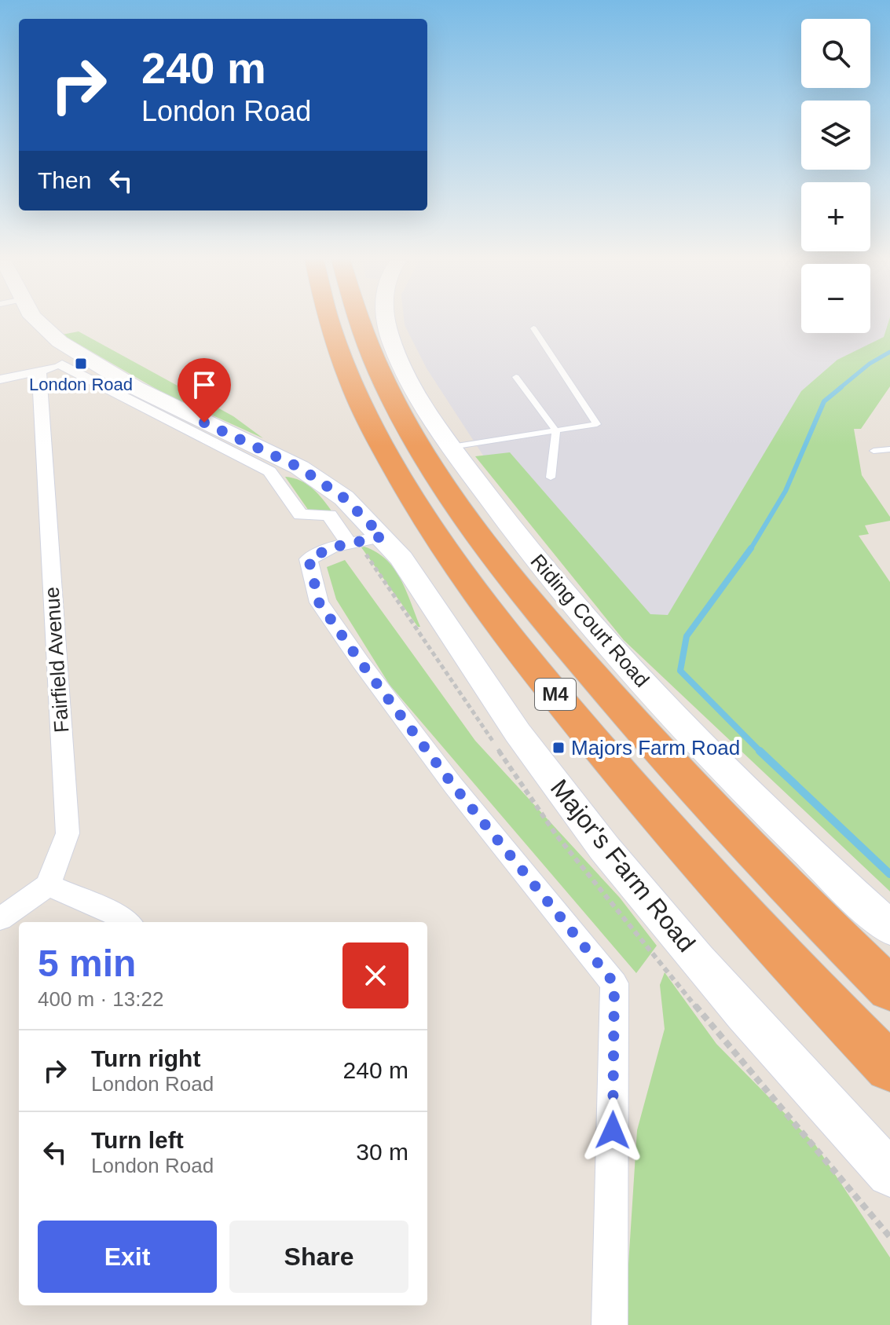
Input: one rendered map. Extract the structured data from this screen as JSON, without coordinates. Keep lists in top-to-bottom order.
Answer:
{
  "streets": {
    "highway": ["M4"],
    "main road": ["Riding Court Road", "Major's Farm Road"],
    "street": ["Fairfield Avenue"]
  },
  "places": {
    "transit": ["London Road", "Majors Farm Road"]
  },
  "page": {
    "map_buttons": ["+", "−"],
    "turn": ["240 m", "London Road"],
    "then": "Then",
    "heading": ["5 min", "400 m · 13:22"],
    "list": [
      {
        "name": "Turn right",
        "note": "London Road",
        "value": "240 m"
      },
      {
        "name": "Turn left",
        "note": "London Road",
        "value": "30 m"
      }
    ],
    "buttons": ["Exit", "Share"]
  }
}
